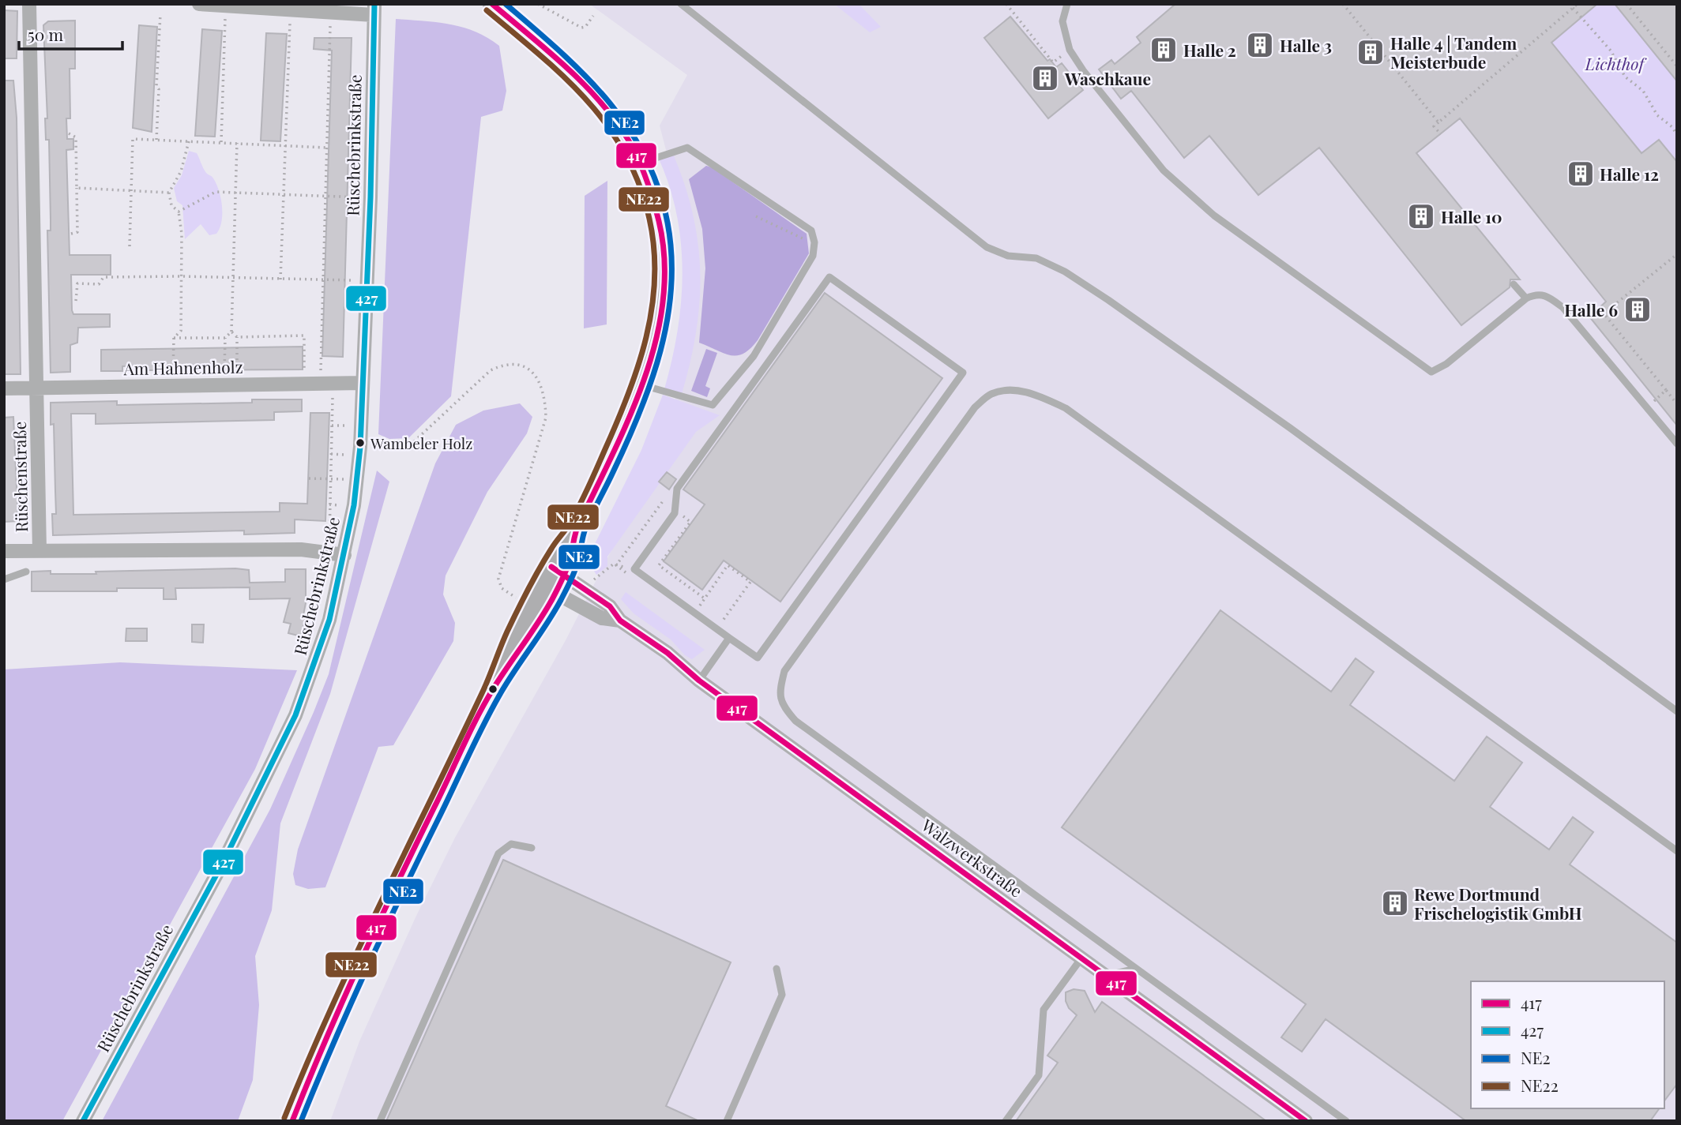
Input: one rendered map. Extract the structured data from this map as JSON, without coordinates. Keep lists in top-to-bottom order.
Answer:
{
  "streets": {
    "street": [
      "Rüschebrinkstraße",
      "Am Hahnenholz",
      "Rüschenstraße",
      "Walzwerkstraße"
    ]
  },
  "crossings": [
    ["Rüschebrinkstraße", "Am Hahnenholz"],
    ["Am Hahnenholz", "Rüschenstraße"]
  ],
  "parks": ["Lichthof"],
  "places": {
    "building": [
      "Halle 3",
      "Halle 2",
      "Halle 4 | Tandem Meisterbude",
      "Waschkaue",
      "Halle 12",
      "Halle 10",
      "Halle 6",
      "Rewe Dortmund Frischelogistik GmbH"
    ],
    "other": ["Wambeler Holz"]
  },
  "lines": [
    "transit line 417",
    "transit line 427",
    "transit line NE2",
    "transit line NE22"
  ],
  "legend": [
    "417",
    "427",
    "NE2",
    "NE22"
  ],
  "scale_bar": "50 m"
}
